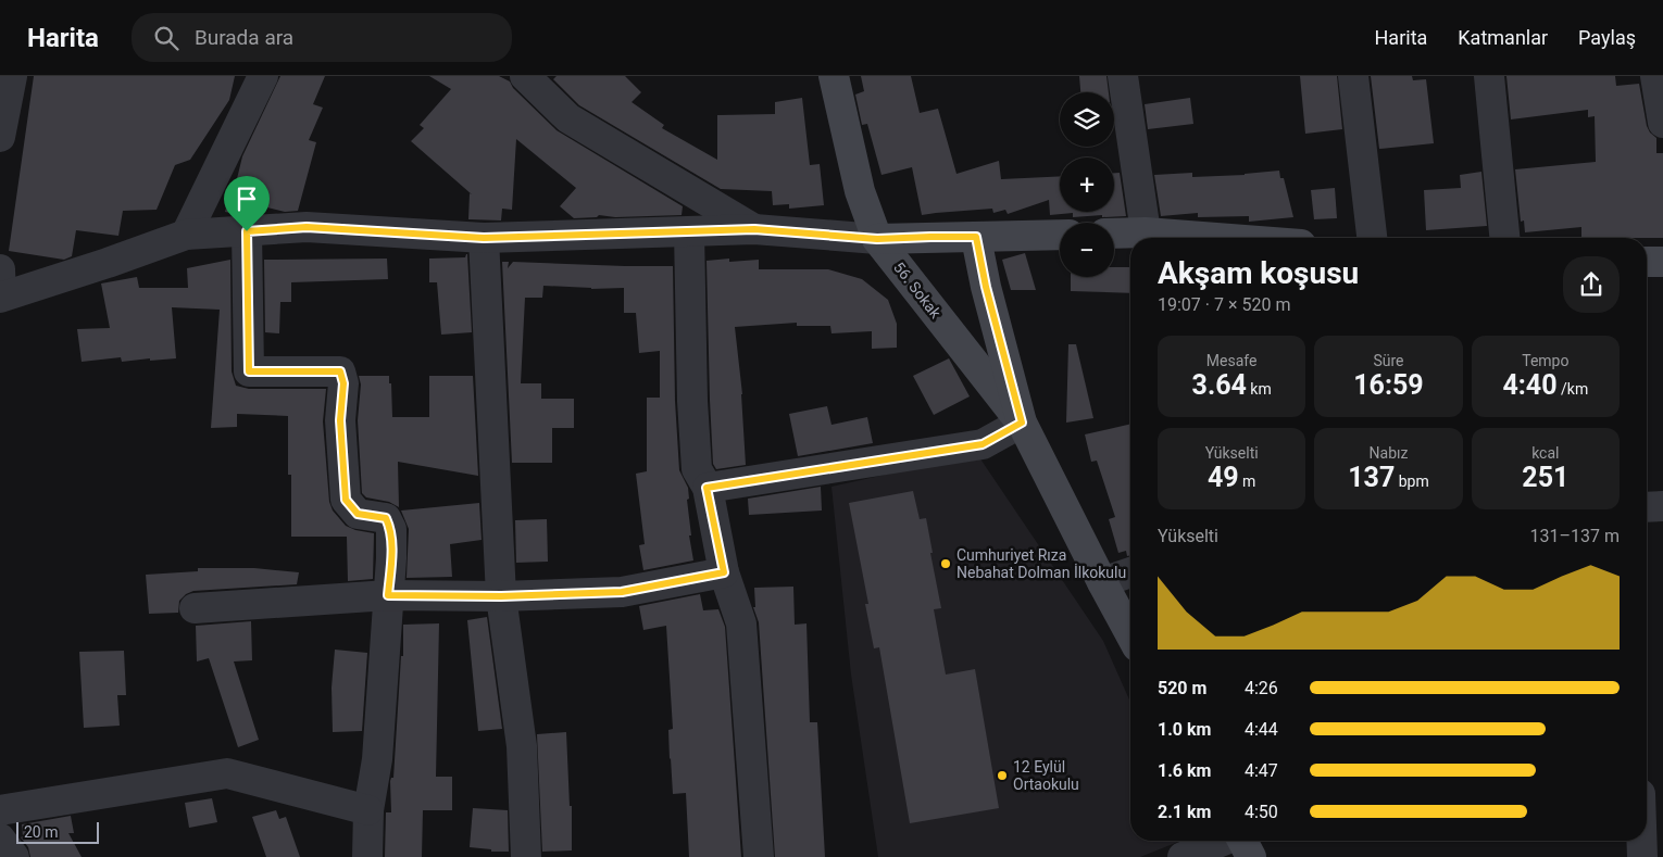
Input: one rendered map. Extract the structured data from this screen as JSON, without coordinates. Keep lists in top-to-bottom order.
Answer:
{
  "streets": {
    "main road": ["56. Sokak"]
  },
  "places": ["Cumhuriyet Rıza Nebahat Dolman İlkokulu", "12 Eylül Ortaokulu"],
  "scale_bar": "20 m",
  "page": {
    "header": "Harita",
    "search": "Burada ara",
    "nav": ["Harita", "Katmanlar", "Paylaş"],
    "map_buttons": ["+", "−"],
    "heading": ["Akşam koşusu", "19:07 · 7 × 520 m"],
    "stats": [
      ["Mesafe", "3.64 km"],
      ["Süre", "16:59"],
      ["Tempo", "4:40 /km"],
      ["Yükselti", "49 m"],
      ["Nabız", "137 bpm"],
      ["kcal", "251"]
    ],
    "chart": ["Yükselti", "131–137 m"],
    "list": [
      {
        "name": "520 m",
        "note": "4:26"
      },
      {
        "name": "1.0 km",
        "note": "4:44"
      },
      {
        "name": "1.6 km",
        "note": "4:47"
      },
      {
        "name": "2.1 km",
        "note": "4:50"
      }
    ],
    "scale": "20 m"
  }
}
